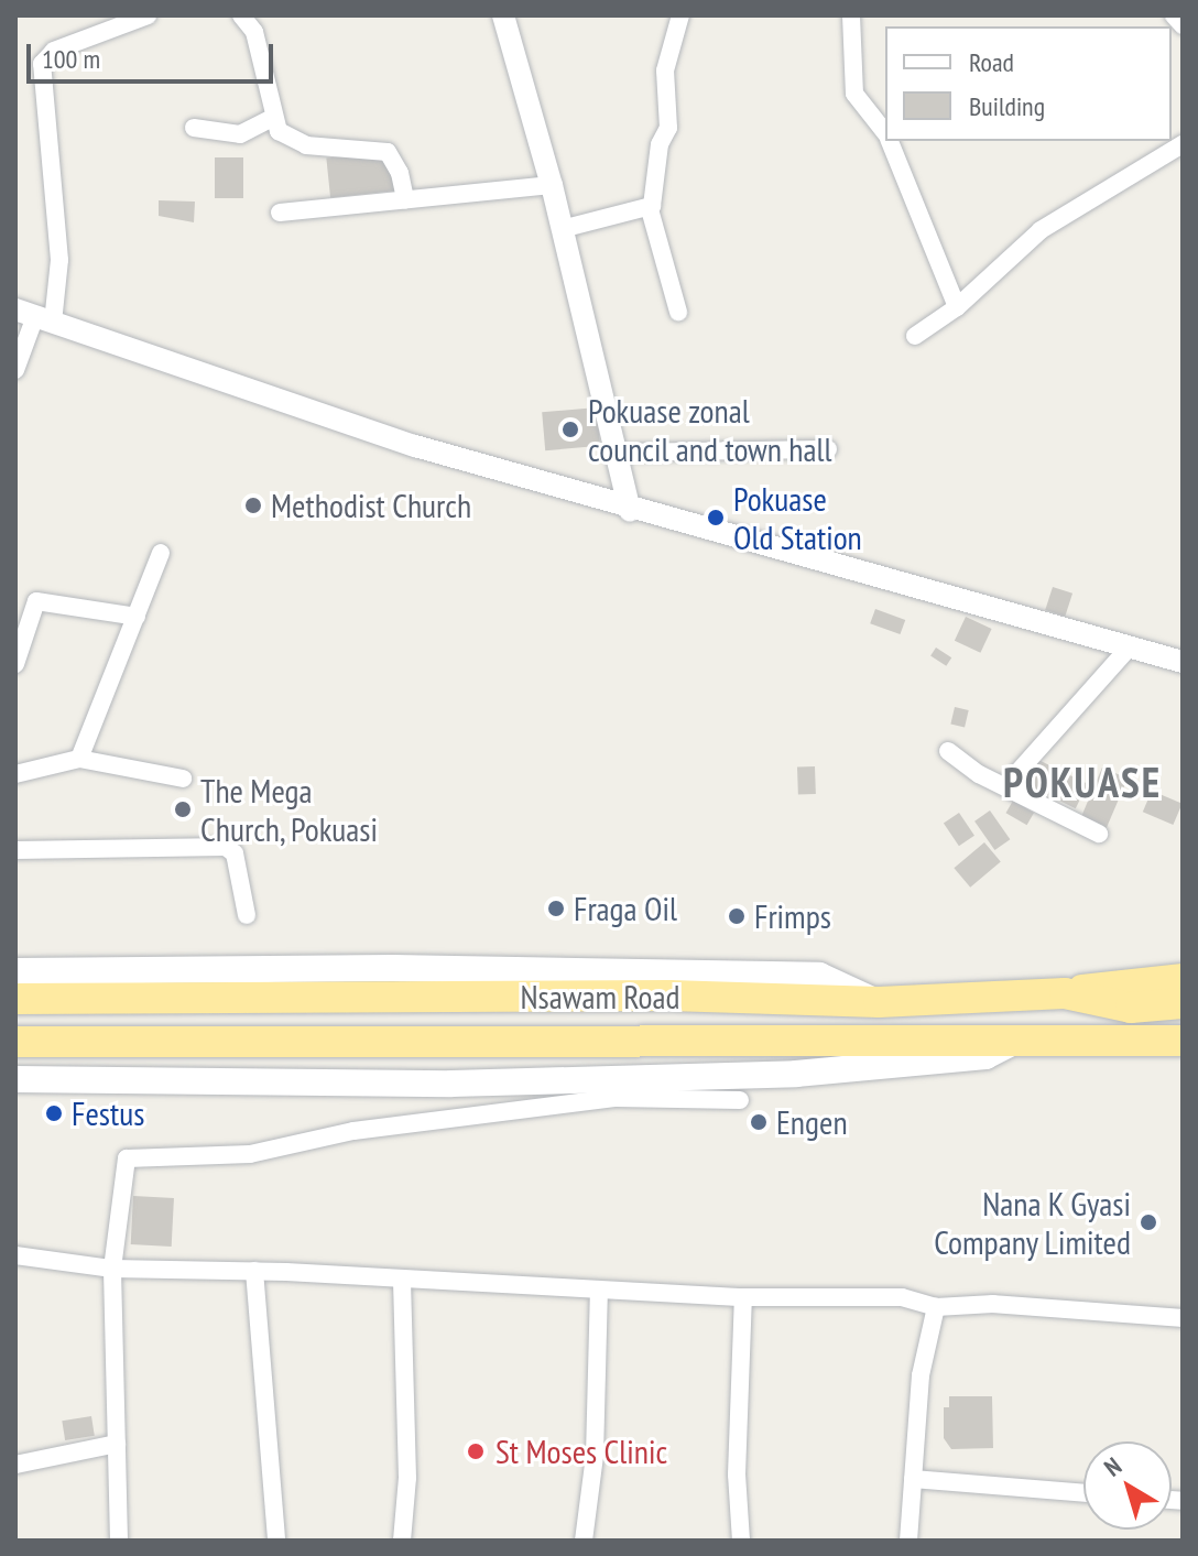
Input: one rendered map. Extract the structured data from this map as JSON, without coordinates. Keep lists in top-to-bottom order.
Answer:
{
  "streets": {
    "highway": ["Nsawam Road"]
  },
  "districts": ["POKUASE"],
  "places": [
    "Pokuase zonal council and town hall",
    "Methodist Church",
    "Pokuase Old Station",
    "The Mega Church, Pokuasi",
    "Fraga Oil",
    "Frimps",
    "Festus",
    "Engen",
    "Nana K Gyasi Company Limited",
    "St Moses Clinic"
  ],
  "legend": ["Road", "Building"],
  "scale_bar": "100 m",
  "north": "top left"
}
